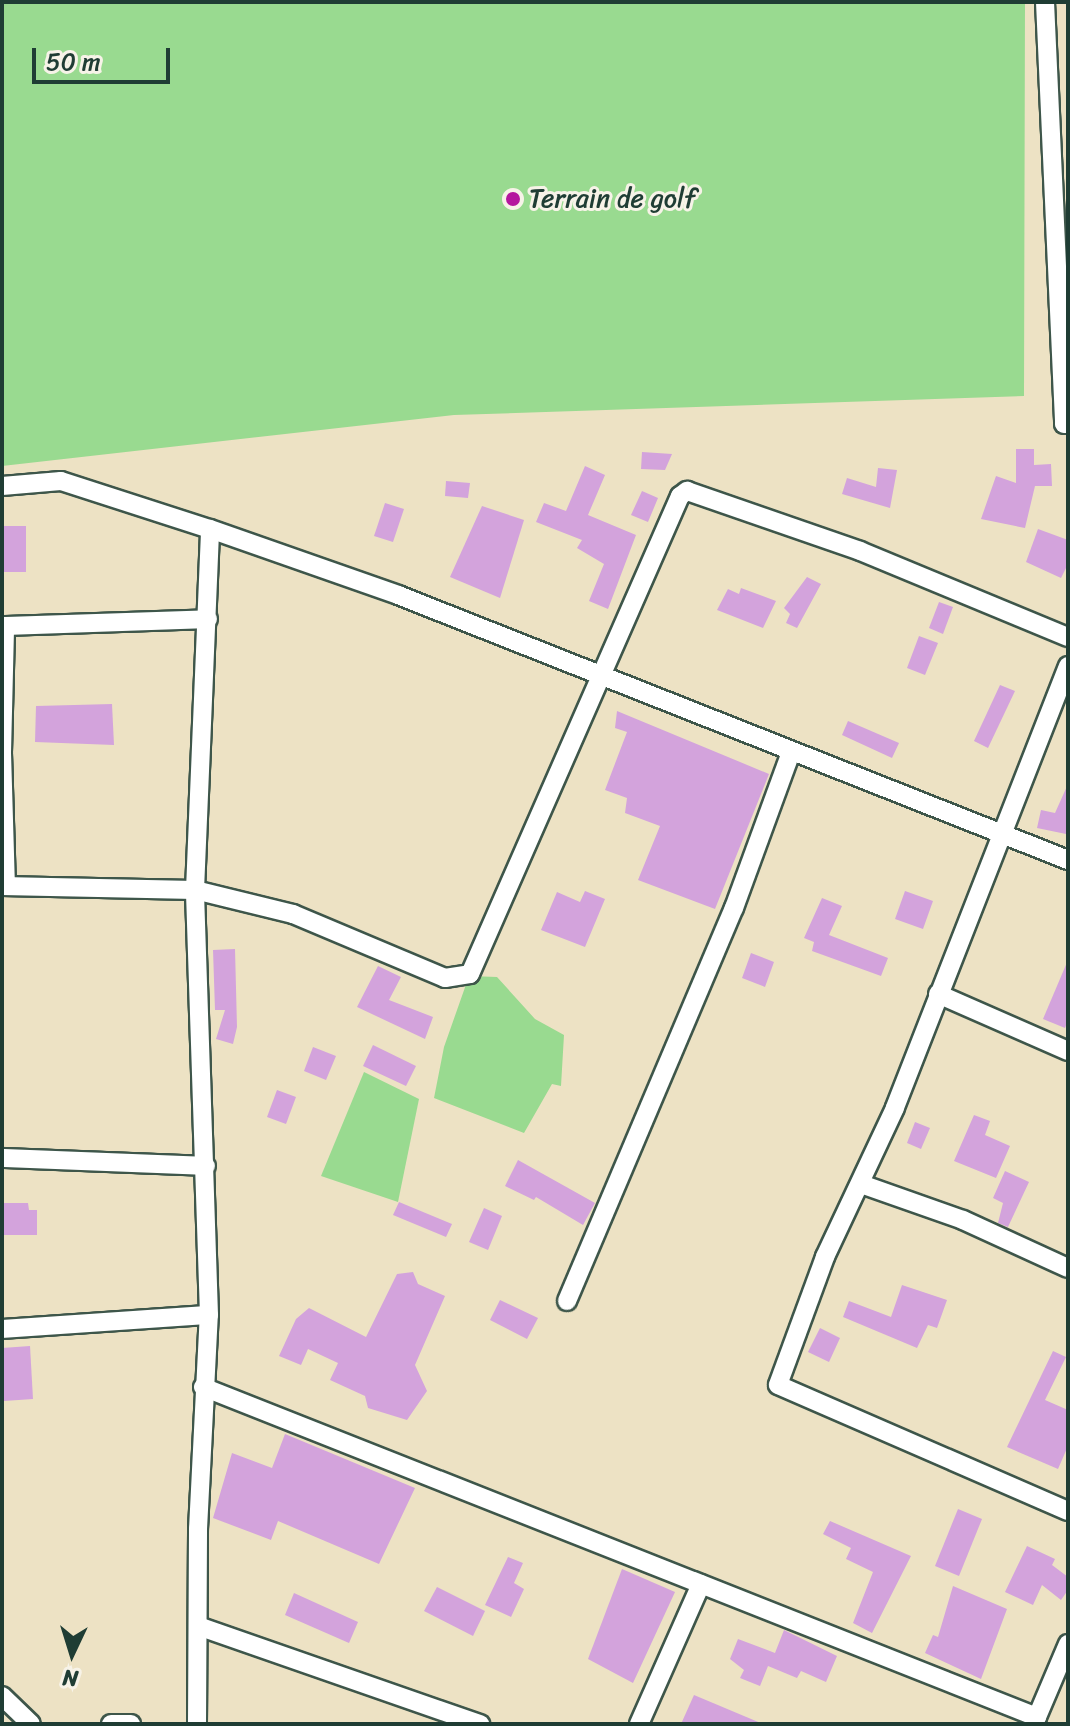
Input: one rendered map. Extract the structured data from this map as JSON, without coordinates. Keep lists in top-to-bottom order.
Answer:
{
  "places": ["Terrain de golf"],
  "scale_bar": "50 m",
  "north": "bottom"
}
